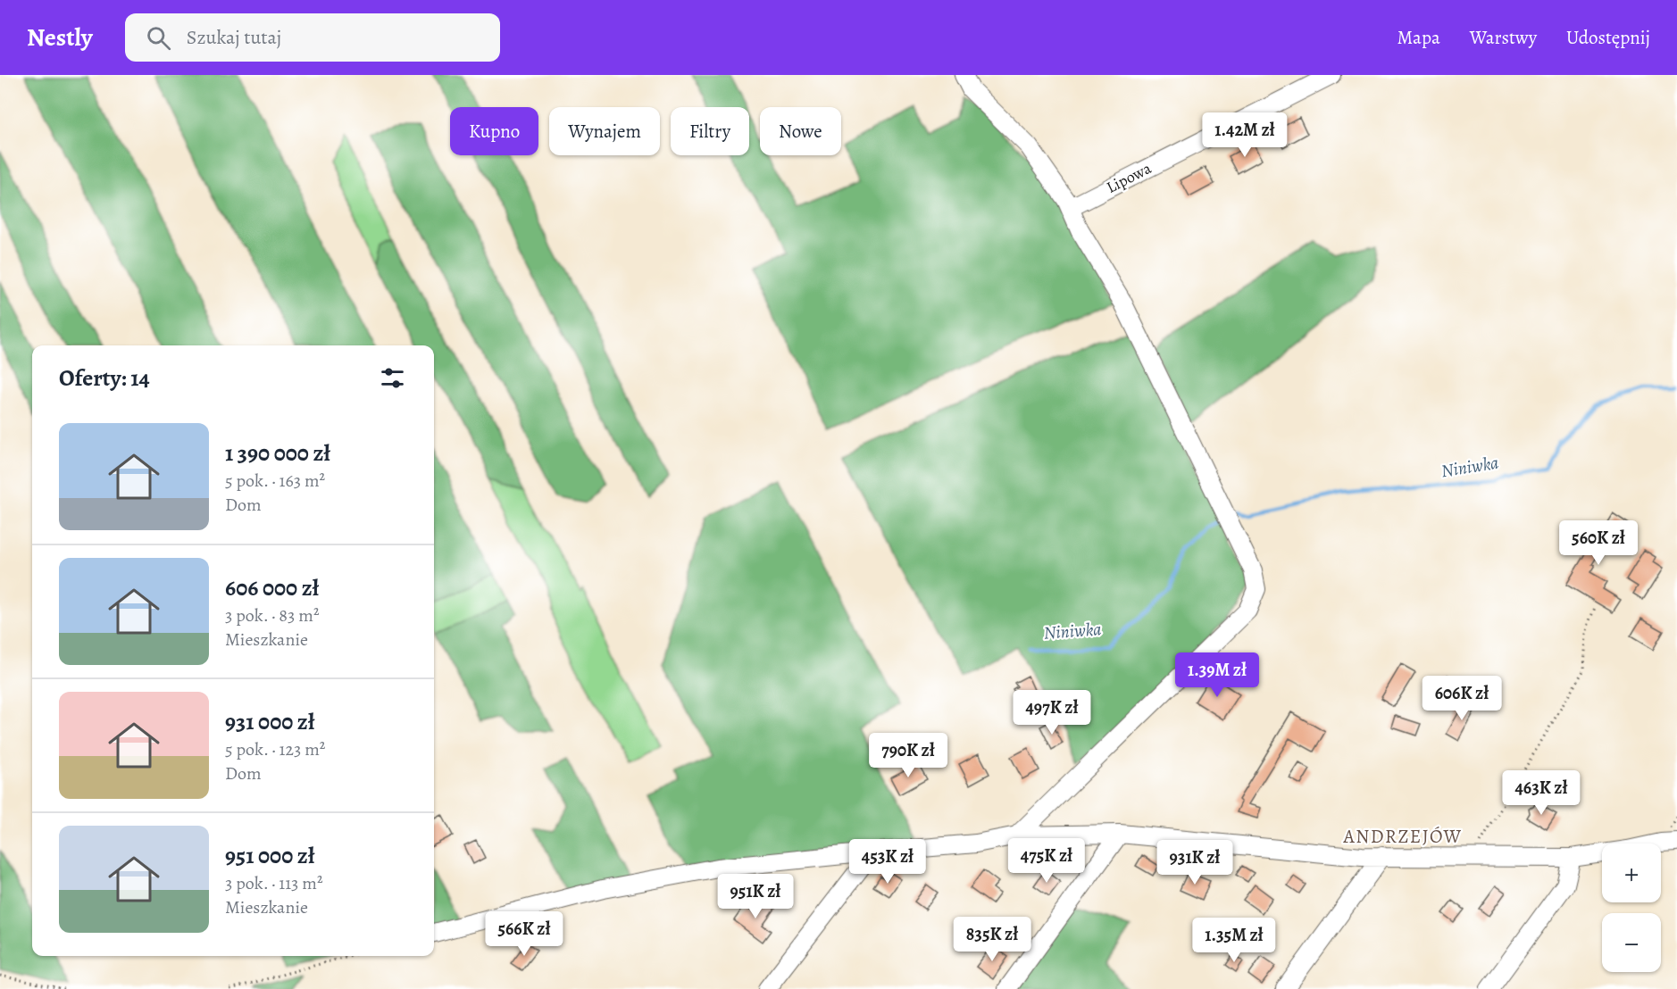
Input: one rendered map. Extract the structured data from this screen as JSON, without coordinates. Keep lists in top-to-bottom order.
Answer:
{
  "streets": {
    "street": ["Lipowa"]
  },
  "districts": ["ANDRZEJÓW"],
  "water": ["Niniwka"],
  "page": {
    "header": "Nestly",
    "search": "Szukaj tutaj",
    "nav": ["Mapa", "Warstwy", "Udostępnij"],
    "chip": [
      "Kupno",
      "Wynajem",
      "Filtry",
      "Nowe"
    ],
    "price": [
      "1.42M zł",
      "560K zł",
      "1.39M zł",
      "606K zł",
      "497K zł",
      "790K zł",
      "463K zł",
      "475K zł",
      "453K zł",
      "931K zł",
      "951K zł",
      "566K zł",
      "835K zł",
      "1.35M zł"
    ],
    "heading": "Oferty: 14",
    "list": [
      {
        "name": "1 390 000 zł",
        "note": "5 pok. · 163 m² · Dom"
      },
      {
        "name": "606 000 zł",
        "note": "3 pok. · 83 m² · Mieszkanie"
      },
      {
        "name": "931 000 zł",
        "note": "5 pok. · 123 m² · Dom"
      },
      {
        "name": "951 000 zł",
        "note": "3 pok. · 113 m² · Mieszkanie"
      }
    ],
    "map_buttons": ["+", "−"]
  }
}
